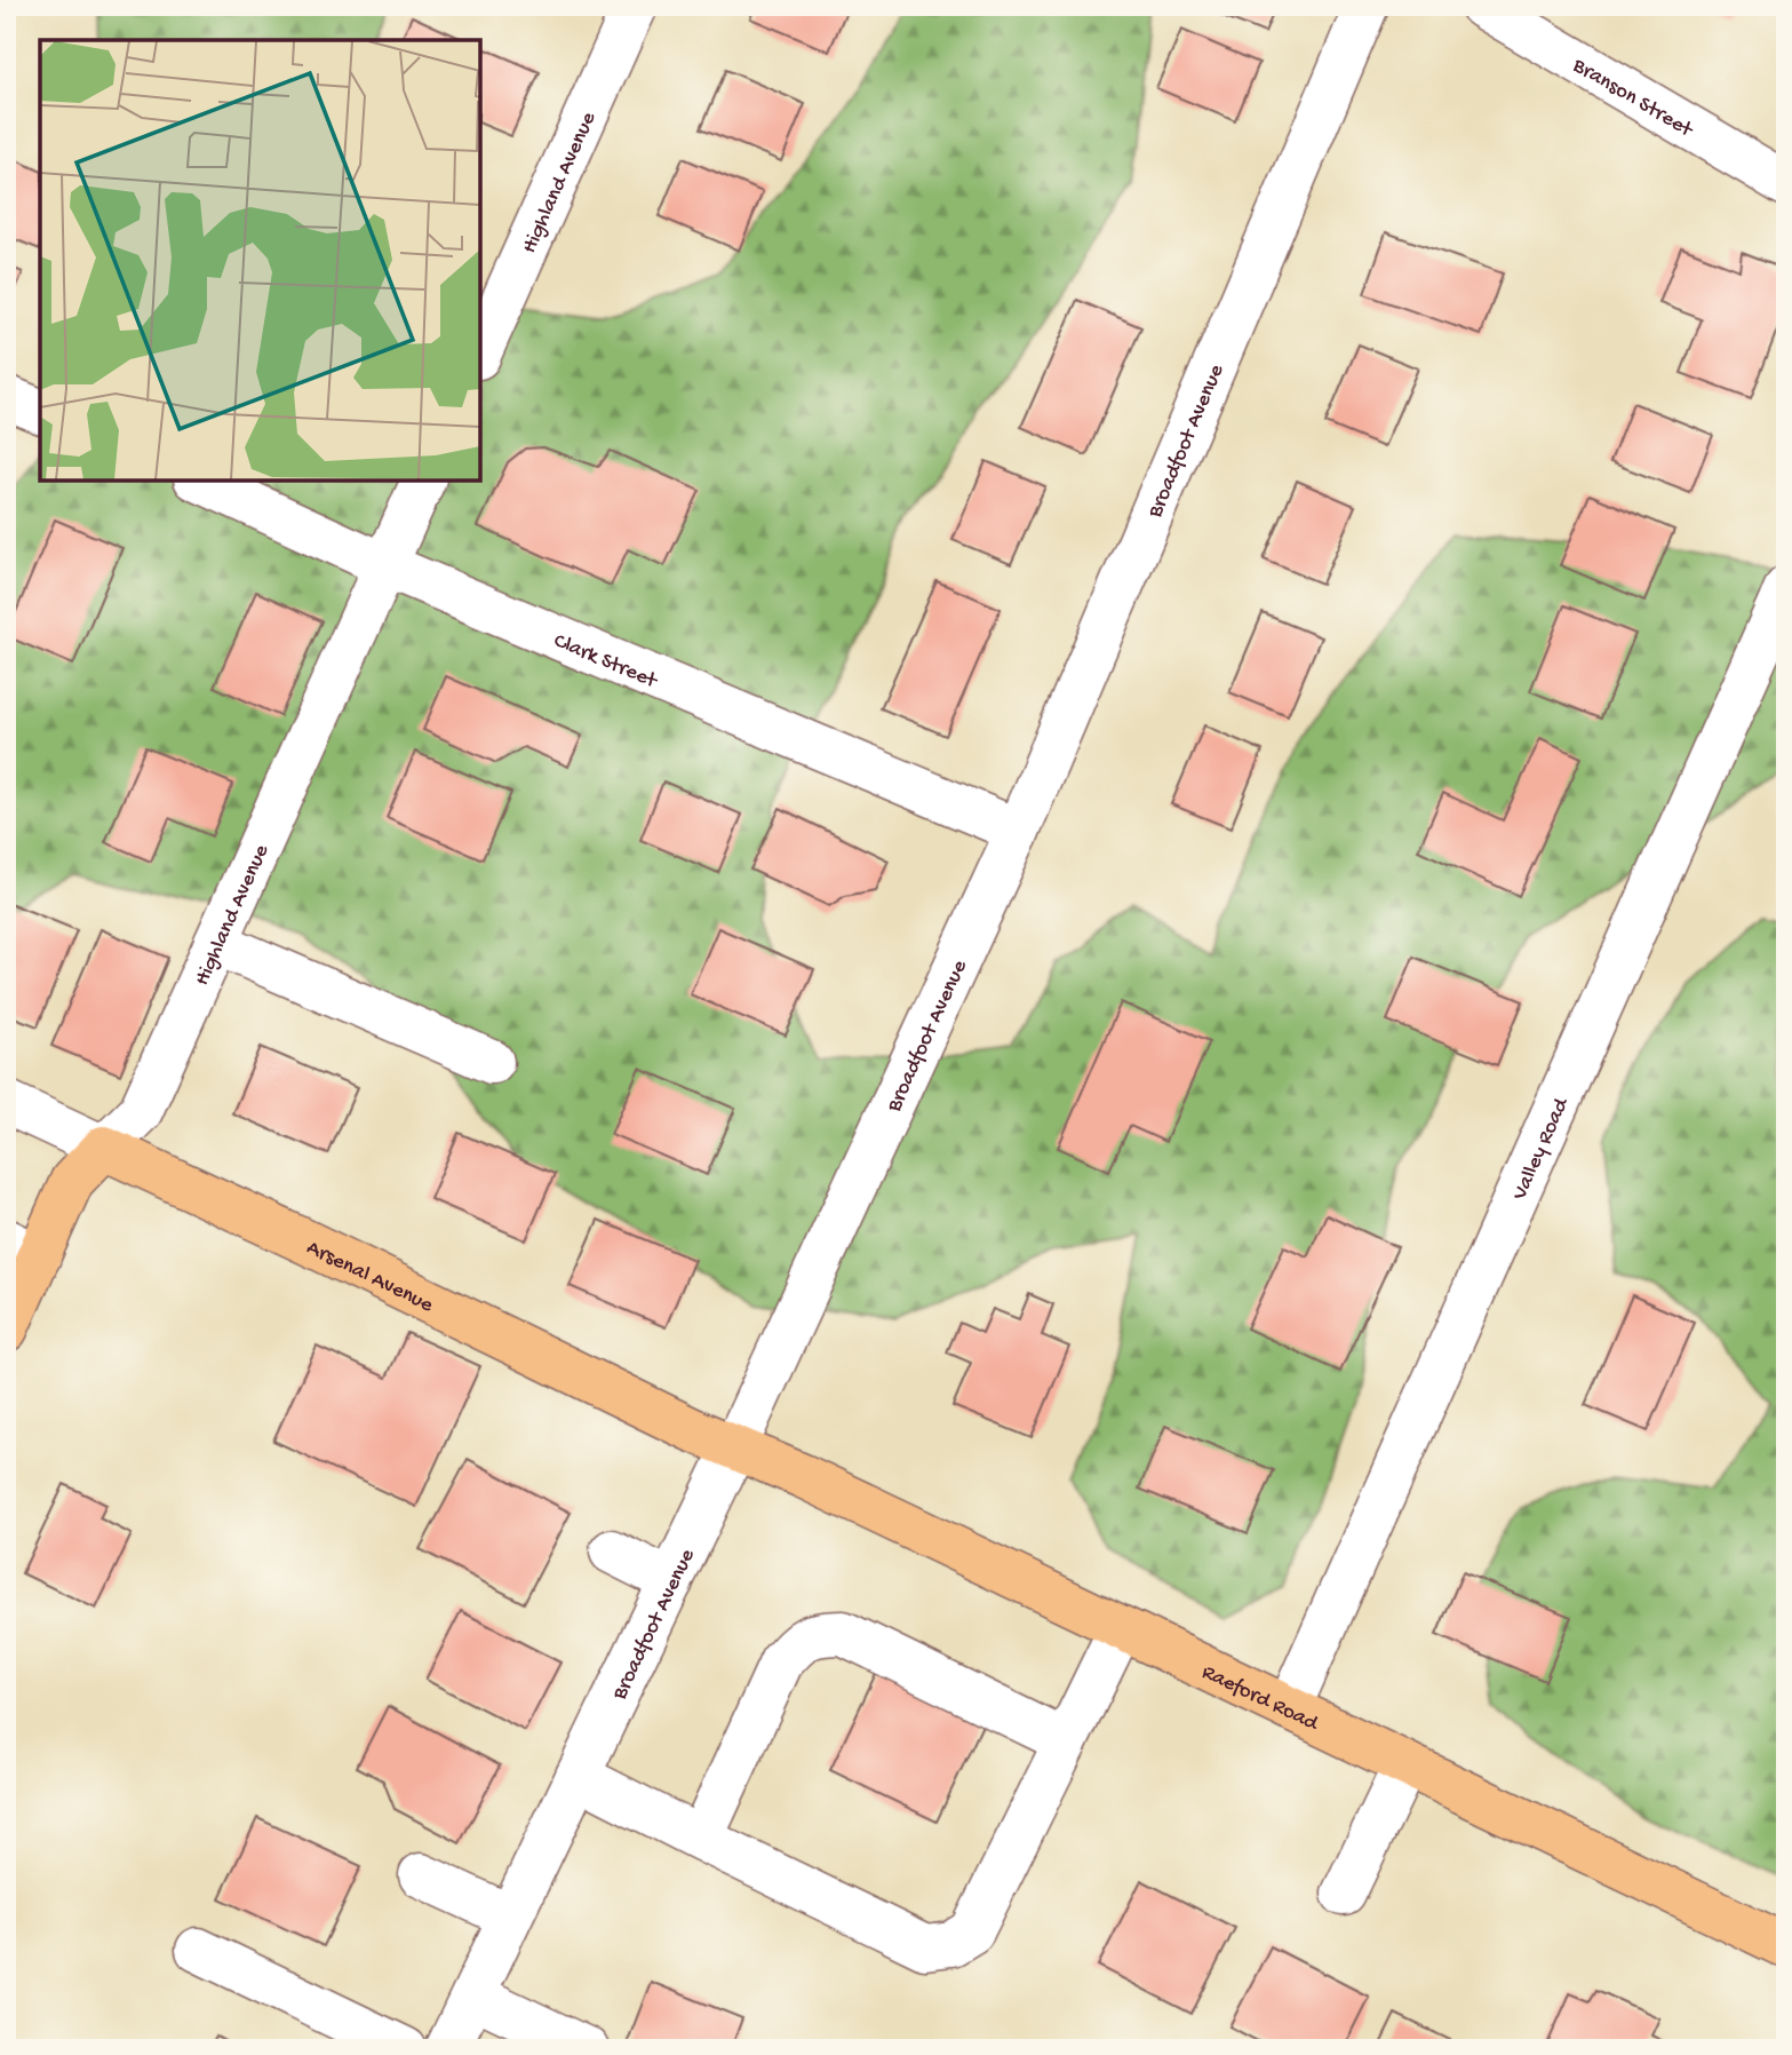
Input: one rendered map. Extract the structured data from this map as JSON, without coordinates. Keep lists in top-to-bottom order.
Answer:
{
  "streets": {
    "main road": ["Highland Avenue", "Arsenal Avenue", "Raeford Road"],
    "street": [
      "Branson Street",
      "Broadfoot Avenue",
      "Clark Street",
      "Valley Road"
    ]
  },
  "crossings": [
    ["Highland Avenue", "Clark Street"],
    ["Highland Avenue", "Arsenal Avenue"],
    ["Broadfoot Avenue", "Clark Street"],
    ["Broadfoot Avenue", "Arsenal Avenue"],
    ["Broadfoot Avenue", "Raeford Road"],
    ["Valley Road", "Raeford Road"],
    ["Arsenal Avenue", "Raeford Road"]
  ]
}
